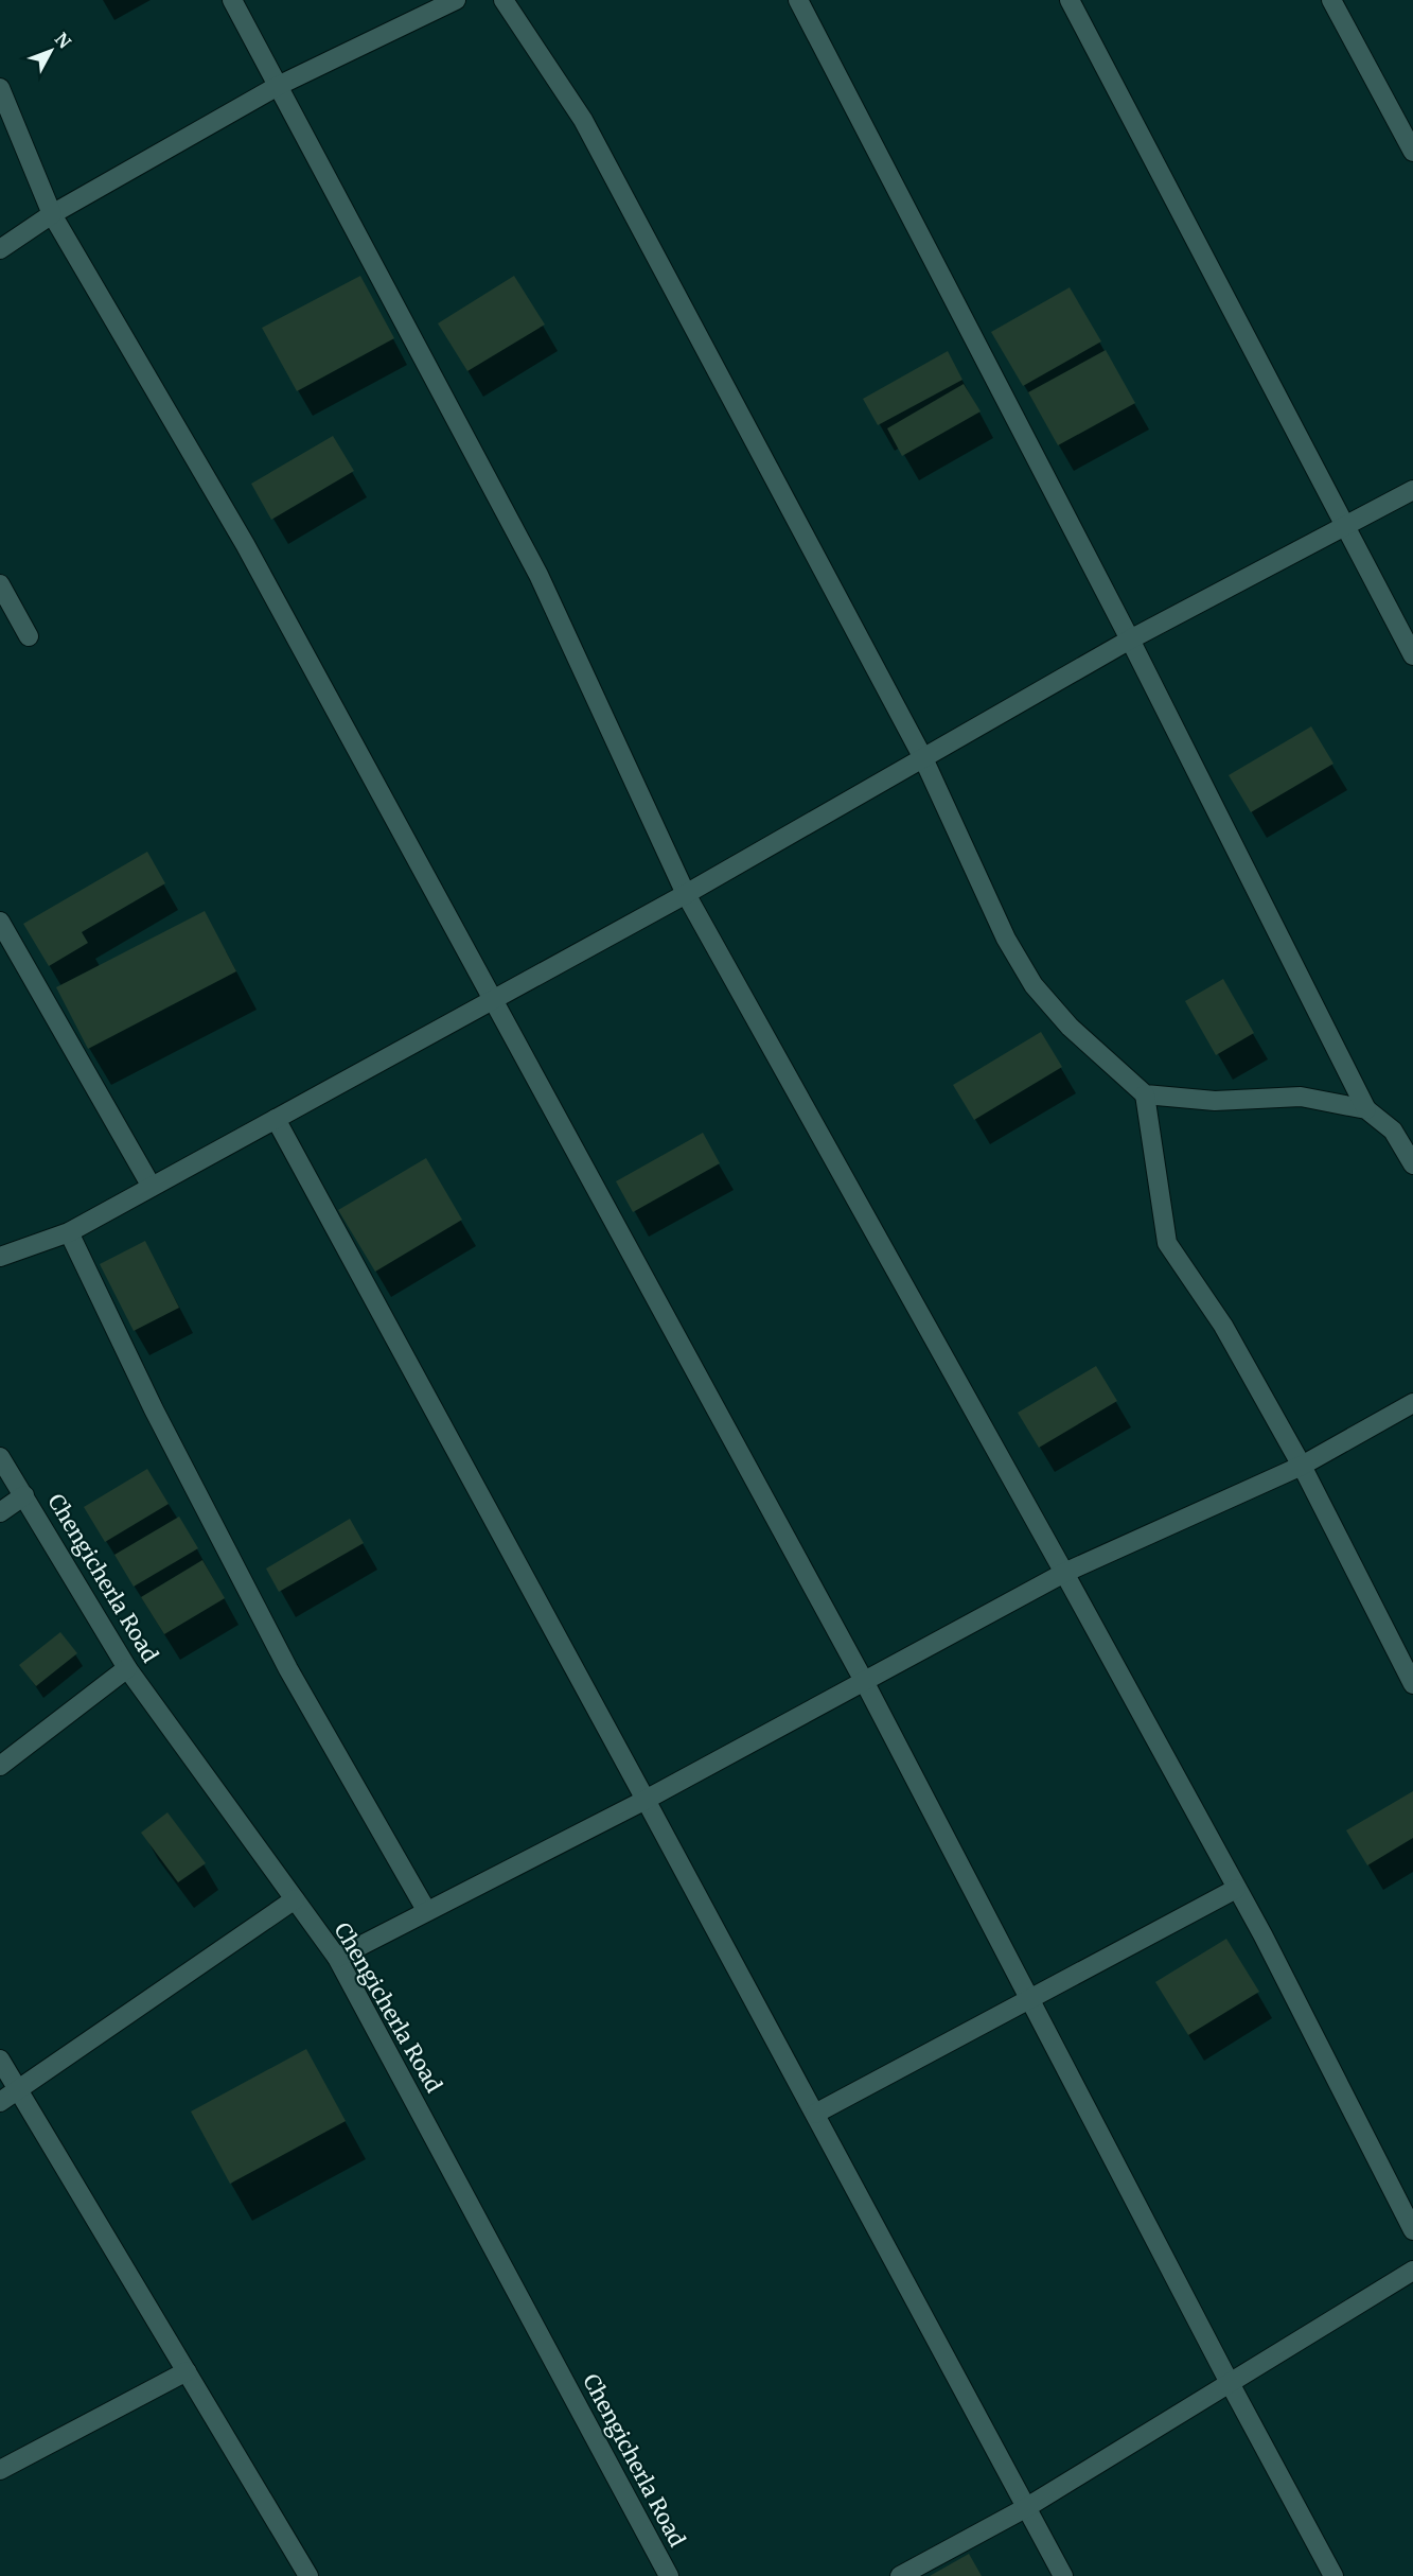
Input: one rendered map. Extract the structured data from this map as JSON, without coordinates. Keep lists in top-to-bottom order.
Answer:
{
  "streets": {
    "street": ["Chengicherla Road"]
  },
  "north": "top right"
}
